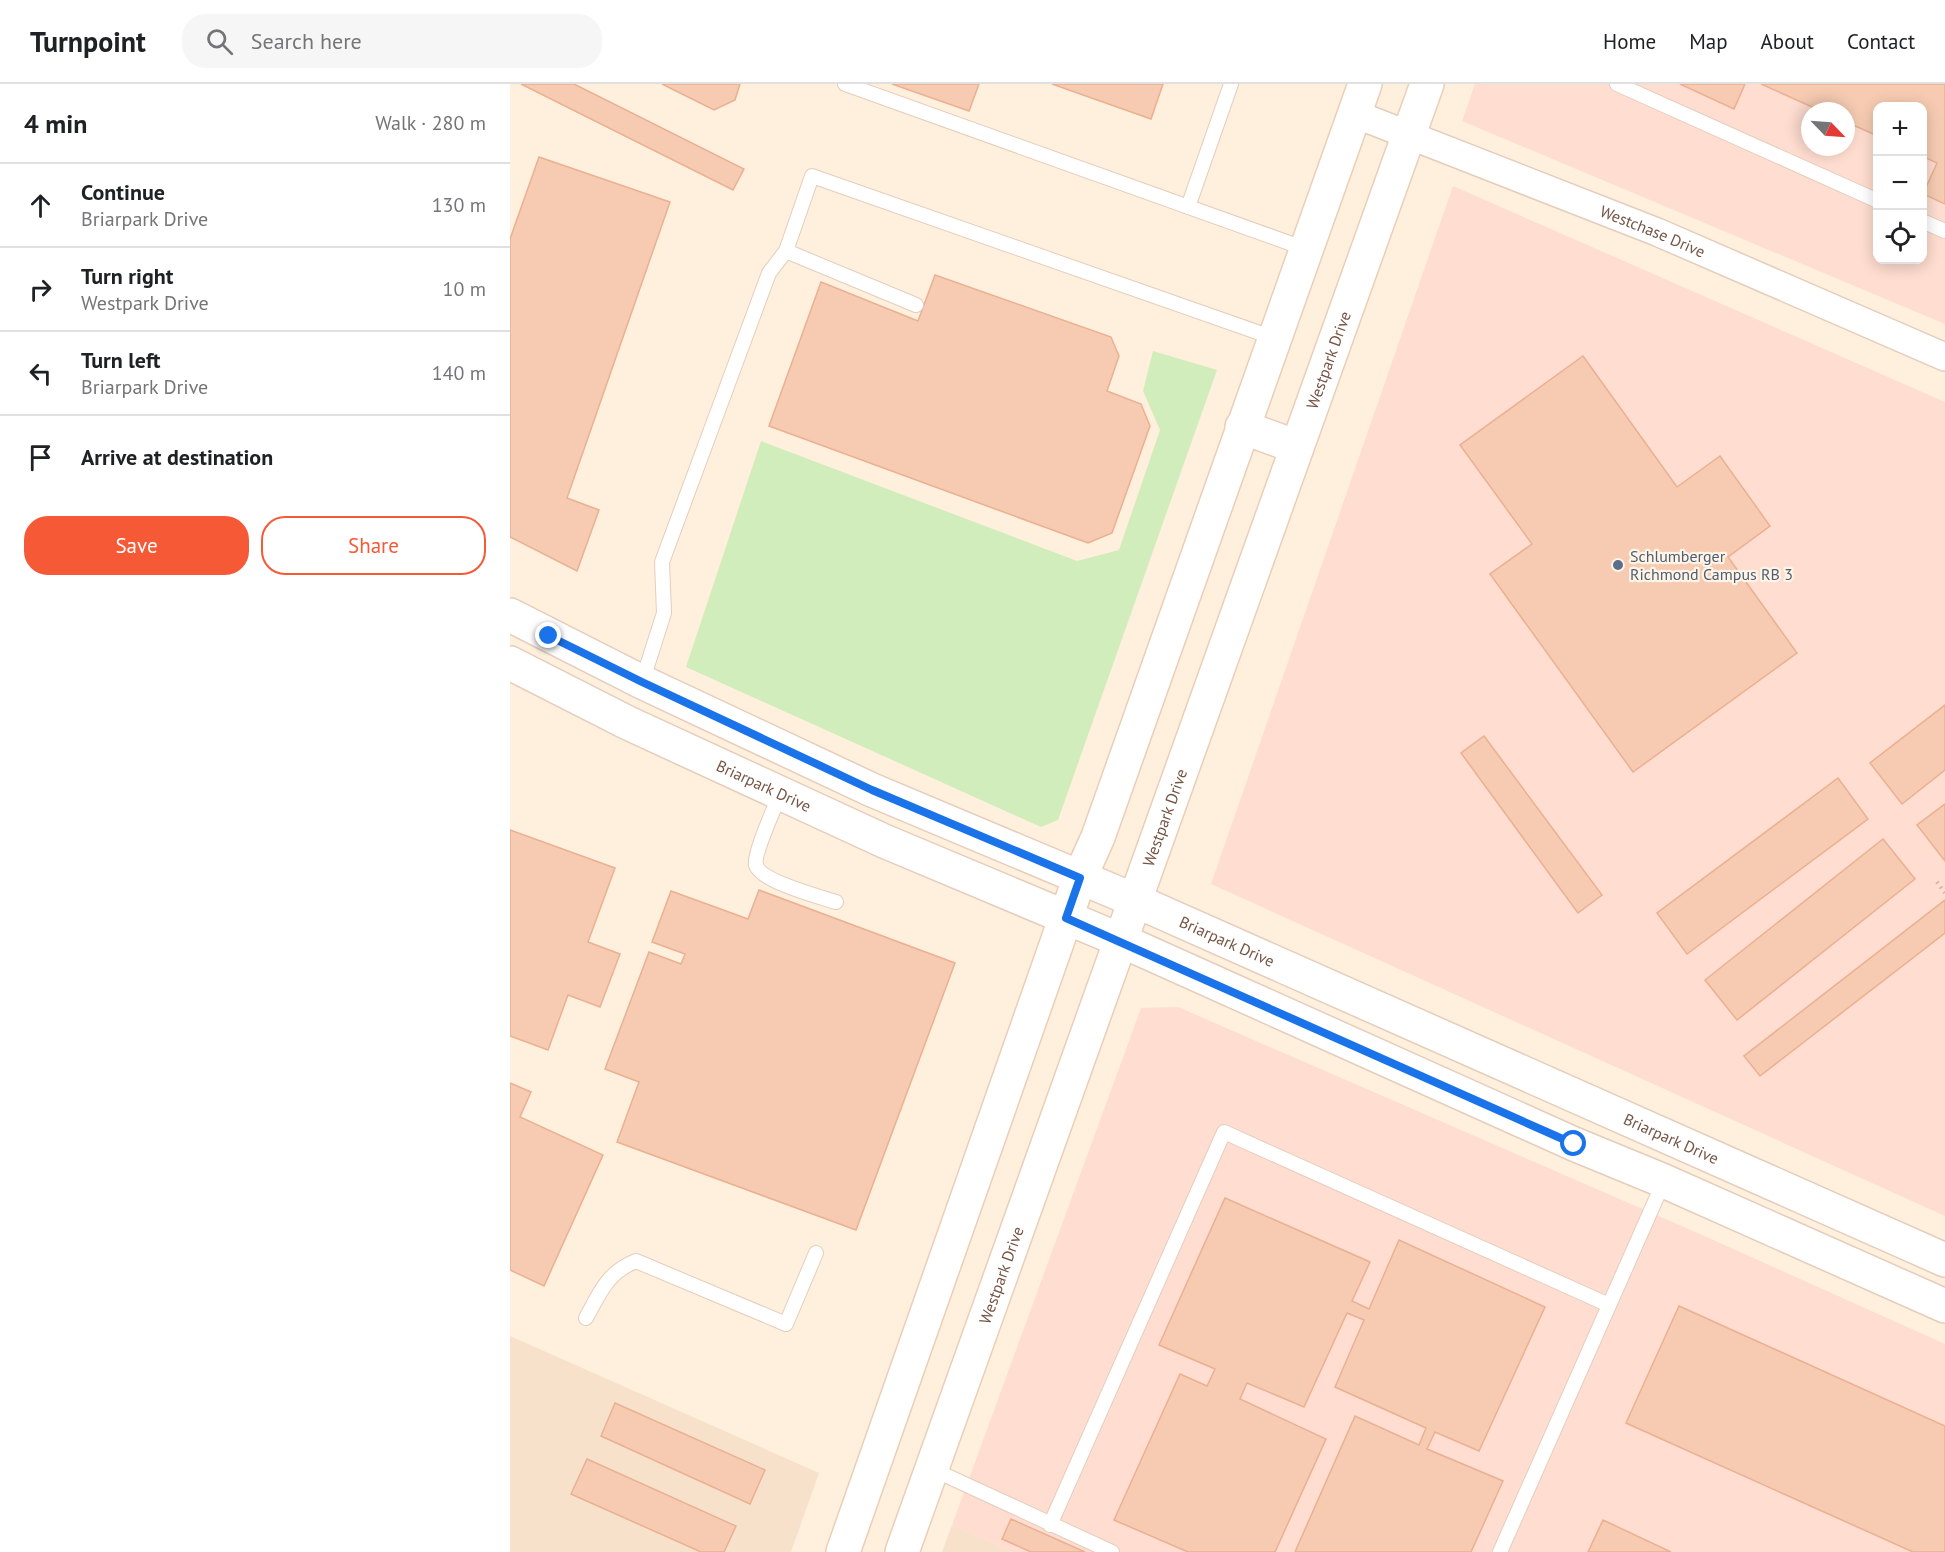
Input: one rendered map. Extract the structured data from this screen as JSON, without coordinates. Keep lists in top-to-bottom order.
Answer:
{
  "streets": {
    "main road": ["Westpark Drive", "Briarpark Drive"],
    "street": ["Westchase Drive"]
  },
  "crossings": [
    ["Westchase Drive", "Westpark Drive"],
    ["Westpark Drive", "Briarpark Drive"]
  ],
  "places": ["Schlumberger Richmond Campus RB 3"],
  "north": "bottom right",
  "page": {
    "header": "Turnpoint",
    "search": "Search here",
    "nav": [
      "Home",
      "Map",
      "About",
      "Contact"
    ],
    "heading": ["4 min", "Walk · 280 m"],
    "map_buttons": ["+", "−"],
    "list": [
      ["Continue", "Briarpark Drive", "130 m"],
      ["Turn right", "Westpark Drive", "10 m"],
      ["Turn left", "Briarpark Drive", "140 m"],
      "Arrive at destination"
    ],
    "buttons": ["Save", "Share"]
  }
}
